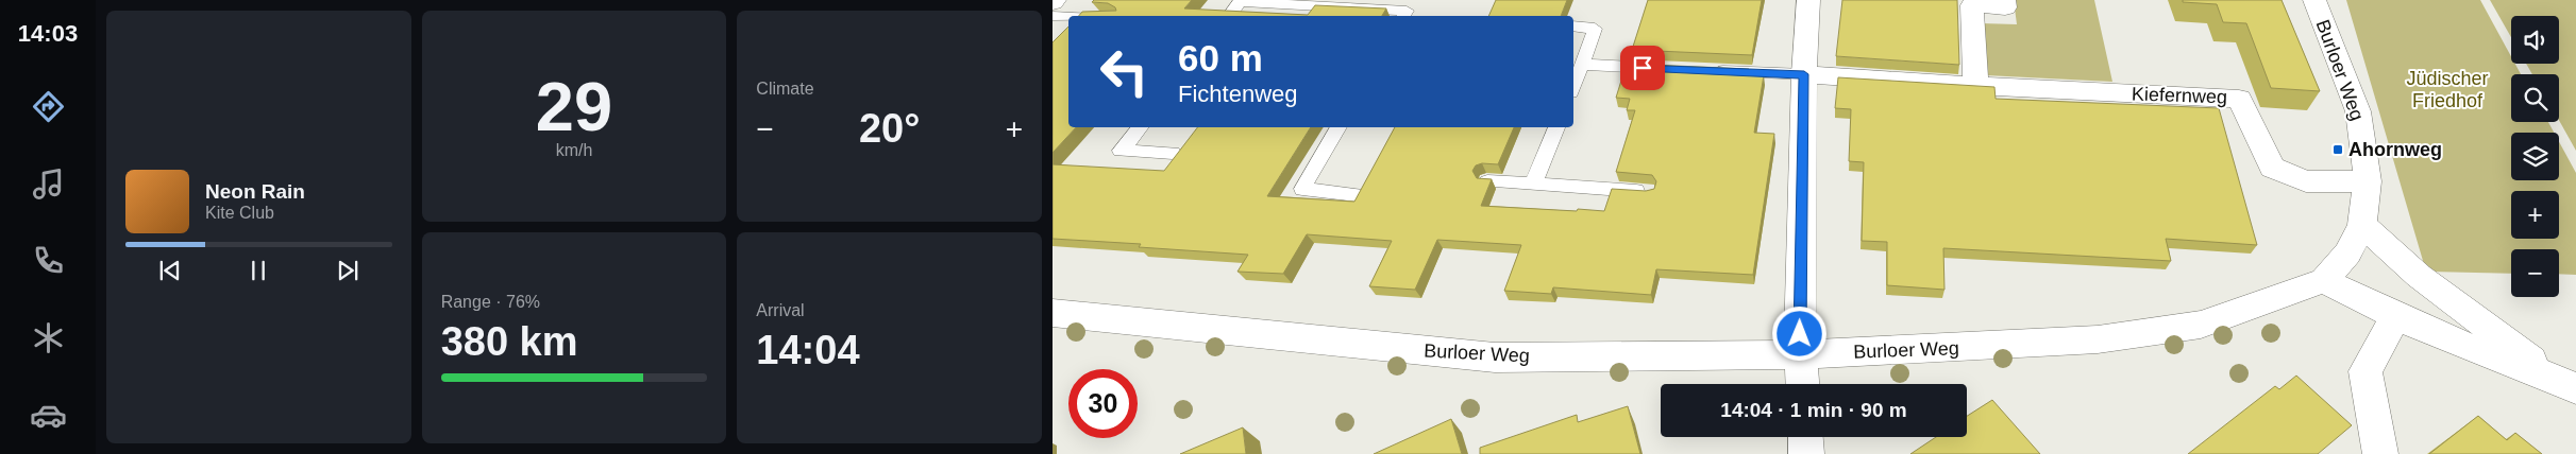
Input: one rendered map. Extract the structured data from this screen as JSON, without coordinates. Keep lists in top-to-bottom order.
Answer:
{
  "streets": {
    "street": ["Burloer Weg", "Kiefernweg"]
  },
  "crossings": [
    ["Burloer Weg", "Kiefernweg"]
  ],
  "parks": ["Jüdischer Friedhof"],
  "places": {
    "transit": ["Ahornweg"]
  },
  "page": {
    "tabs": "14:03",
    "tile": [
      ["29", "km/h"],
      "Climate",
      ["Range · 76%", "380 km"],
      ["Arrival", "14:04"]
    ],
    "map_buttons": ["+", "−"],
    "turn": ["60 m", "Fichtenweg"],
    "heat": ["−", "20°", "+"],
    "song": ["Neon Rain", "Kite Club"],
    "limit": "30",
    "trip": "14:04 · 1 min · 90 m"
  }
}
